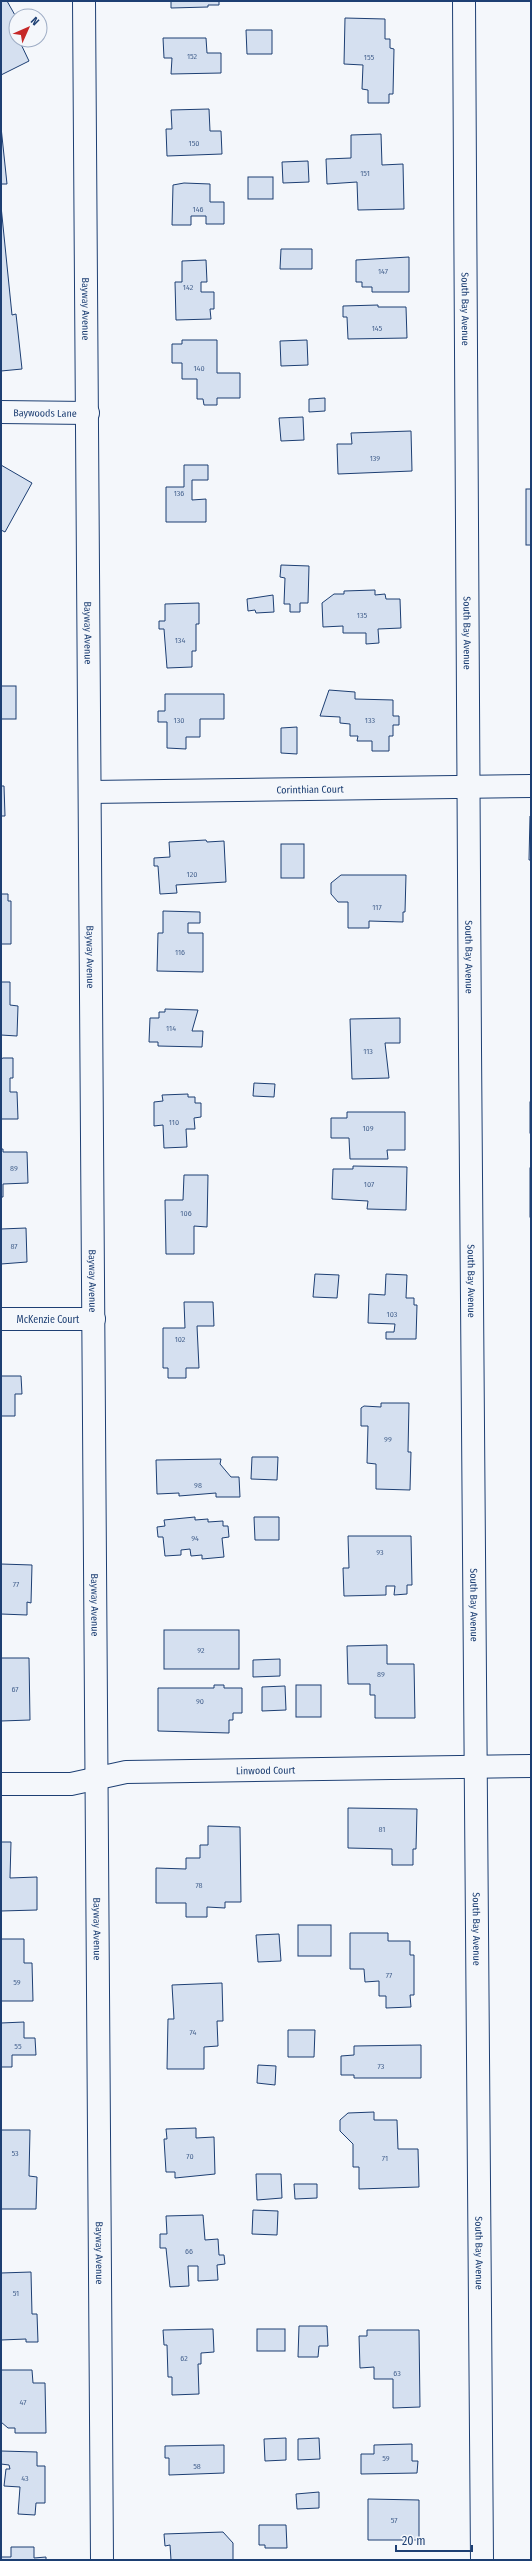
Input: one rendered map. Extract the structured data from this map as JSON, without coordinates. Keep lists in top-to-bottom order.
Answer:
{
  "streets": {
    "street": [
      "Bayway Avenue",
      "South Bay Avenue",
      "Baywoods Lane",
      "Corinthian Court",
      "McKenzie Court",
      "Linwood Court"
    ]
  },
  "crossings": [
    ["Bayway Avenue", "Baywoods Lane"],
    ["Bayway Avenue", "Corinthian Court"],
    ["Bayway Avenue", "McKenzie Court"],
    ["Bayway Avenue", "Linwood Court"],
    ["South Bay Avenue", "Corinthian Court"],
    ["South Bay Avenue", "Linwood Court"]
  ],
  "house_numbers": [
    "152",
    "155",
    "150",
    "151",
    "146",
    "147",
    "142",
    "145",
    "140",
    "139",
    "136",
    "135",
    "134",
    "130",
    "133",
    "120",
    "117",
    "116",
    "114",
    "113",
    "110",
    "109",
    "89",
    "107",
    "106",
    "87",
    "103",
    "102",
    "99",
    "98",
    "94",
    "93",
    "77",
    "92",
    "89",
    "67",
    "90",
    "81",
    "78",
    "77",
    "59",
    "74",
    "55",
    "73",
    "53",
    "70",
    "71",
    "66",
    "51",
    "62",
    "63",
    "47",
    "59",
    "58",
    "43",
    "57"
  ],
  "scale_bar": "20 m",
  "north": "top right"
}
